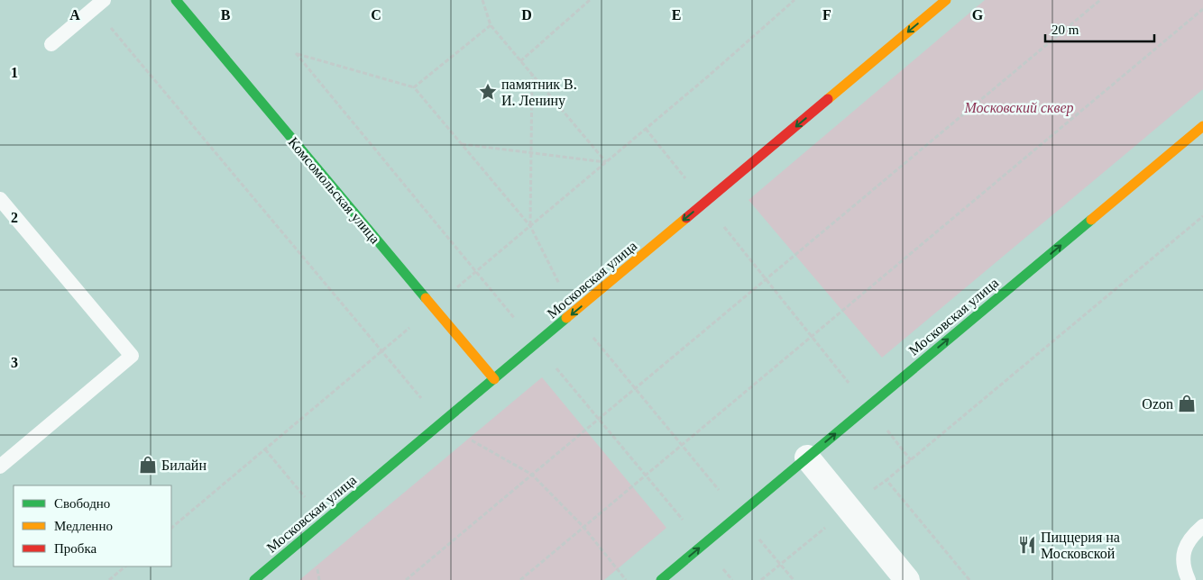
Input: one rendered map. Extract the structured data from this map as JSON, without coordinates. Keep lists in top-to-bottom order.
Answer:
{
  "streets": {
    "main road": ["Комсомольская улица", "Московская улица"]
  },
  "crossings": [
    ["Комсомольская улица", "Московская улица"]
  ],
  "parks": ["Московский сквер"],
  "places": {
    "place": ["памятник В. И. Ленину"],
    "shop": ["Ozon", "Билайн"],
    "restaurant": ["Пиццерия на Московской"]
  },
  "legend": ["Свободно", "Медленно", "Пробка"],
  "scale_bar": "20 m",
  "grid": {
    "columns": [
      "A",
      "B",
      "C",
      "D",
      "E",
      "F",
      "G"
    ],
    "rows": ["1", "2", "3"]
  }
}
